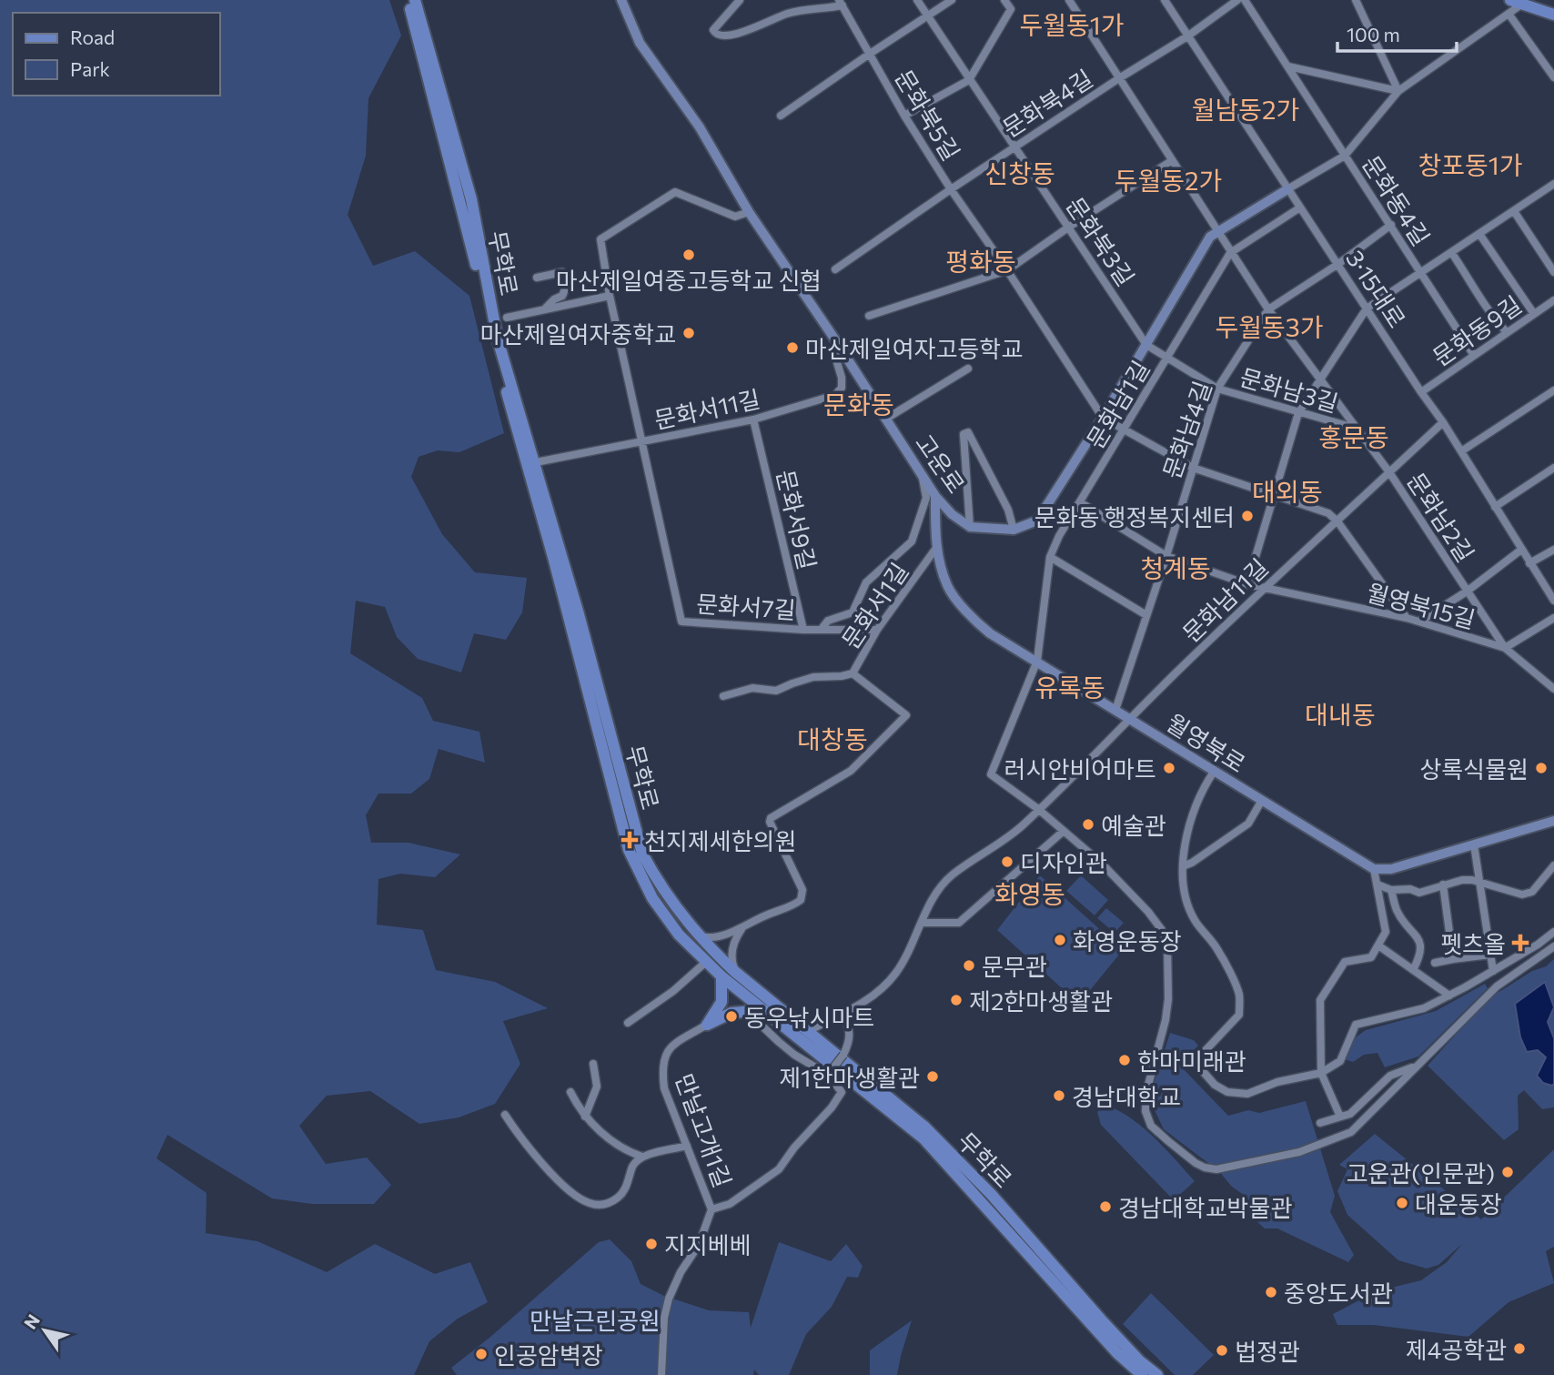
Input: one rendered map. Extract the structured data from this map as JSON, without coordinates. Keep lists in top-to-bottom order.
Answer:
{
  "streets": {
    "main road": ["무학로", "고운로", "월영북로"],
    "street": [
      "문화북4길",
      "문화북5길",
      "문화동4길",
      "문화북3길",
      "3·15대로",
      "문화동9길",
      "문화남3길",
      "문화남1길",
      "문화서11길",
      "문화남4길",
      "문화남2길",
      "문화서9길",
      "문화남11길",
      "문화서1길",
      "월영북15길",
      "문화서7길",
      "만날고개1길"
    ]
  },
  "crossings": [
    ["문화북4길", "문화북5길"],
    ["문화북4길", "문화북3길"],
    ["문화북4길", "3·15대로"],
    ["문화북4길", "문화남2길"],
    ["문화동4길", "문화동9길"],
    ["문화동4길", "문화남4길"],
    ["문화북3길", "문화남3길"],
    ["무학로", "문화서11길"],
    ["무학로", "문화남11길"],
    ["무학로", "문화서1길"],
    ["3·15대로", "문화동9길"],
    ["3·15대로", "문화남1길"],
    ["3·15대로", "문화남4길"],
    ["3·15대로", "문화남11길"],
    ["문화남3길", "문화남1길"],
    ["문화남3길", "문화남4길"],
    ["문화남3길", "문화남2길"],
    ["문화남1길", "문화남2길"],
    ["문화남1길", "문화남11길"],
    ["문화남1길", "월영북15길"],
    ["문화남1길", "월영북로"],
    ["문화서11길", "고운로"],
    ["문화서11길", "문화서9길"],
    ["문화서11길", "문화서7길"],
    ["문화남4길", "문화남2길"],
    ["문화남4길", "월영북15길"],
    ["문화남4길", "월영북로"],
    ["고운로", "월영북로"],
    ["문화남2길", "문화남11길"],
    ["문화남2길", "월영북15길"],
    ["문화서9길", "문화서7길"],
    ["문화남11길", "월영북15길"],
    ["문화남11길", "월영북로"],
    ["문화서1길", "문화서7길"],
    ["문화서1길", "월영북로"]
  ],
  "districts": [
    "두월동1가",
    "월남동2가",
    "창포동1가",
    "신창동",
    "두월동2가",
    "평화동",
    "두월동3가",
    "문화동",
    "홍문동",
    "대외동",
    "청계동",
    "유록동",
    "대내동",
    "대창동",
    "화영동"
  ],
  "parks": ["만날근린공원"],
  "places": {
    "other": [
      "마산제일여중고등학교 신협",
      "마산제일여자중학교",
      "마산제일여자고등학교",
      "문화동 행정복지센터",
      "러시안비어마트",
      "상록식물원",
      "예술관",
      "디자인관",
      "화영운동장",
      "문무관",
      "제2한마생활관",
      "동우낚시마트",
      "한마미래관",
      "제1한마생활관",
      "경남대학교",
      "고운관(인문관)",
      "대운동장",
      "경남대학교박물관",
      "지지베베",
      "중앙도서관",
      "제4공학관",
      "법정관",
      "인공암벽장"
    ],
    "health": ["천지제세한의원", "펫츠올"]
  },
  "legend": ["Road", "Park"],
  "scale_bar": "100 m",
  "north": "top left"
}
